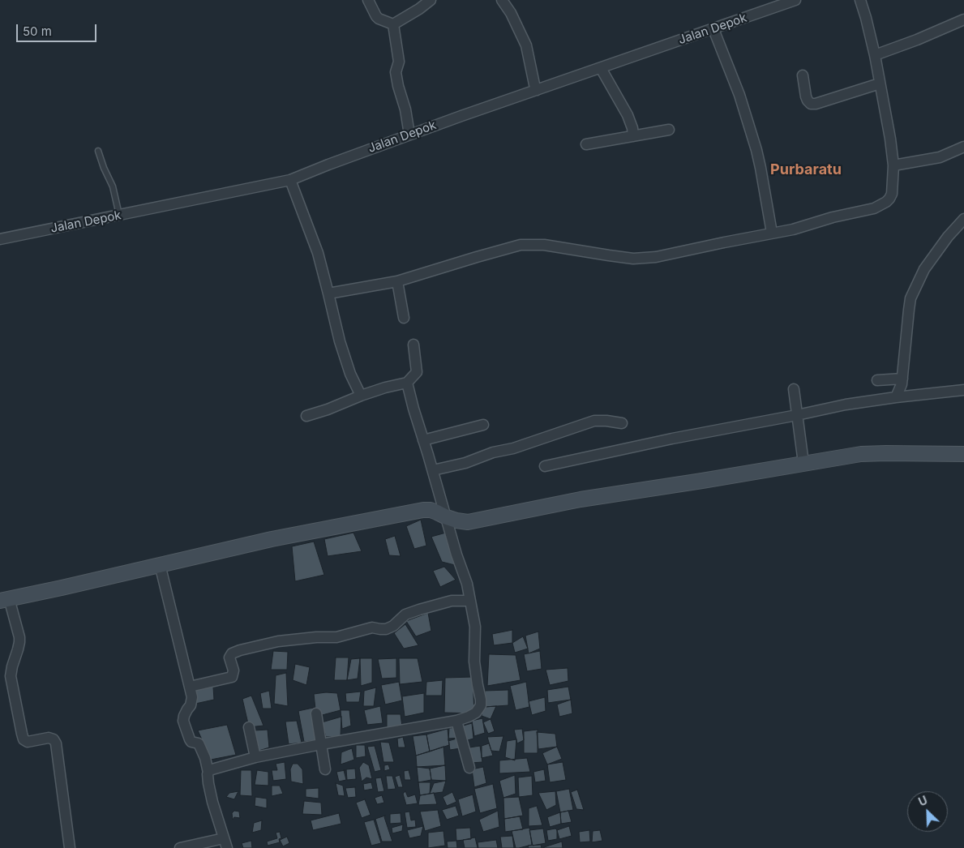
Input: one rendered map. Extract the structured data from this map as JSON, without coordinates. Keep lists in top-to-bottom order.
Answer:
{
  "streets": {
    "street": ["Jalan Depok"]
  },
  "districts": ["Purbaratu"],
  "scale_bar": "50 m",
  "north": "top left"
}
